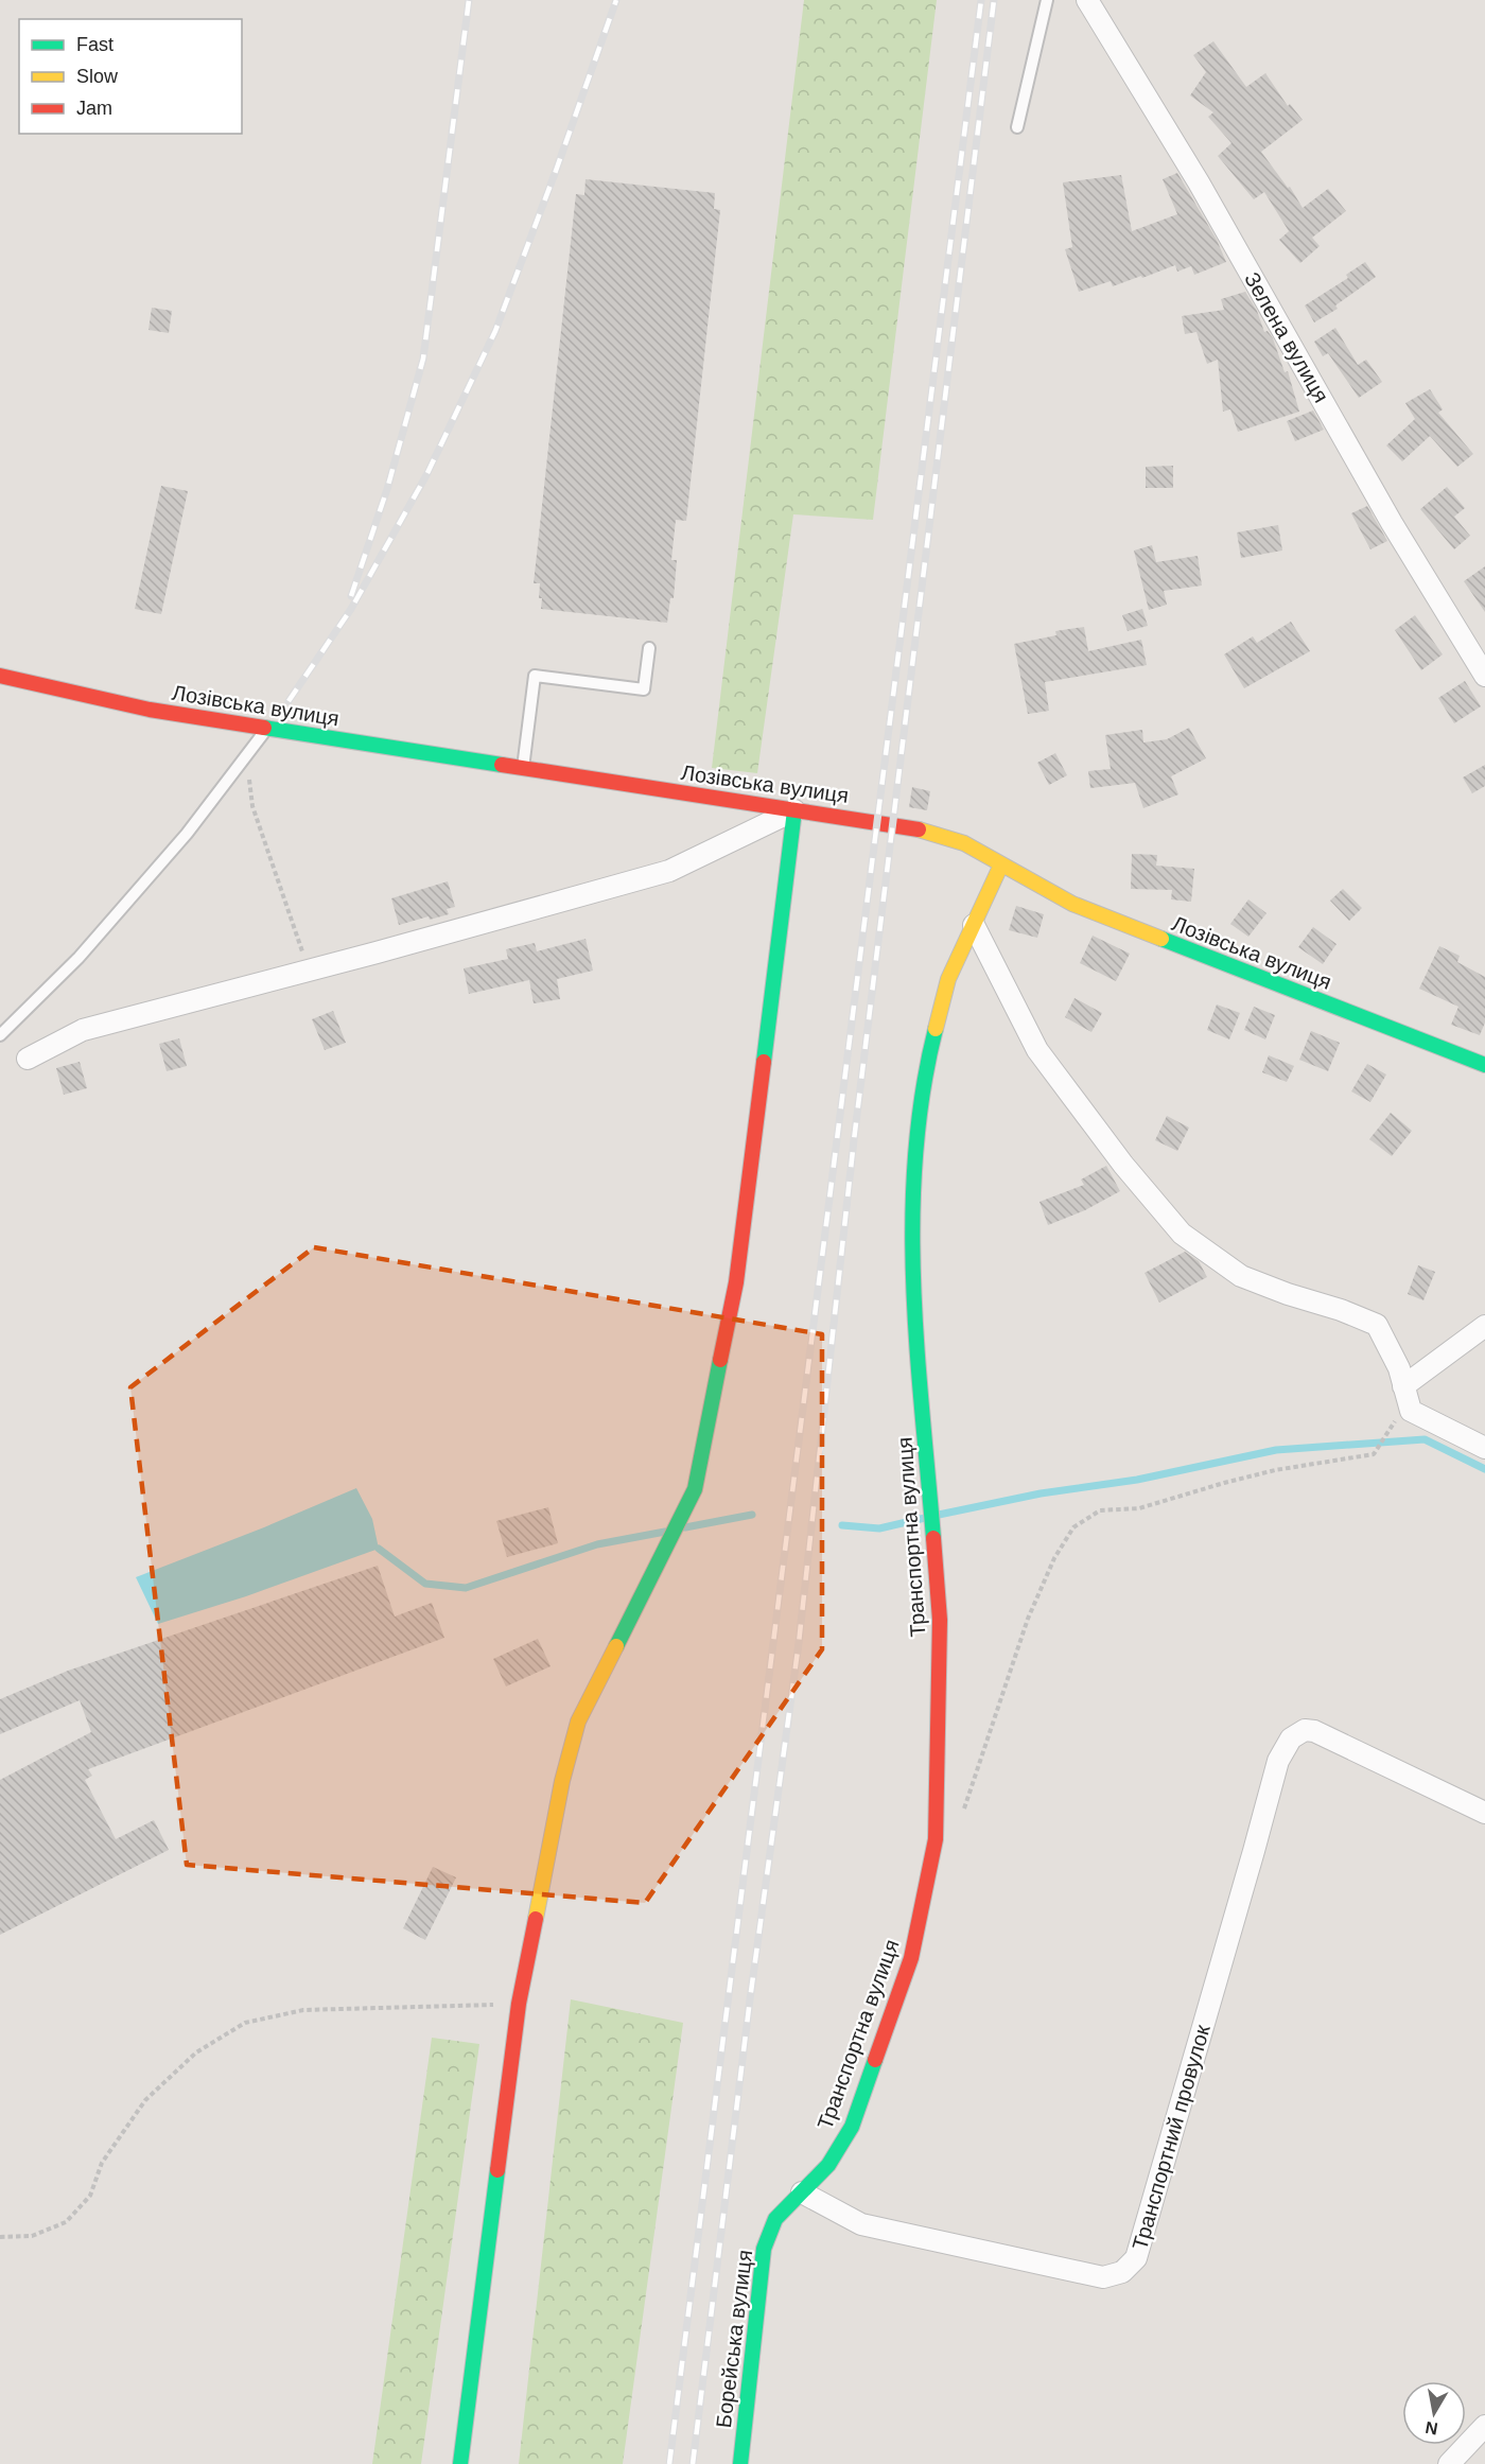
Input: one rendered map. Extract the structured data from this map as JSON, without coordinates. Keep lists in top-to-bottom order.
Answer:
{
  "streets": {
    "street": [
      "Зелена вулиця",
      "Лозівська вулиця",
      "Транспортна вулиця",
      "Транспортний провулок",
      "Борейська вулиця"
    ]
  },
  "crossings": [
    ["Лозівська вулиця", "Транспортна вулиця"],
    ["Транспортна вулиця", "Транспортний провулок"],
    ["Транспортна вулиця", "Борейська вулиця"],
    ["Транспортний провулок", "Борейська вулиця"]
  ],
  "legend": ["Fast", "Slow", "Jam"],
  "north": "bottom"
}
